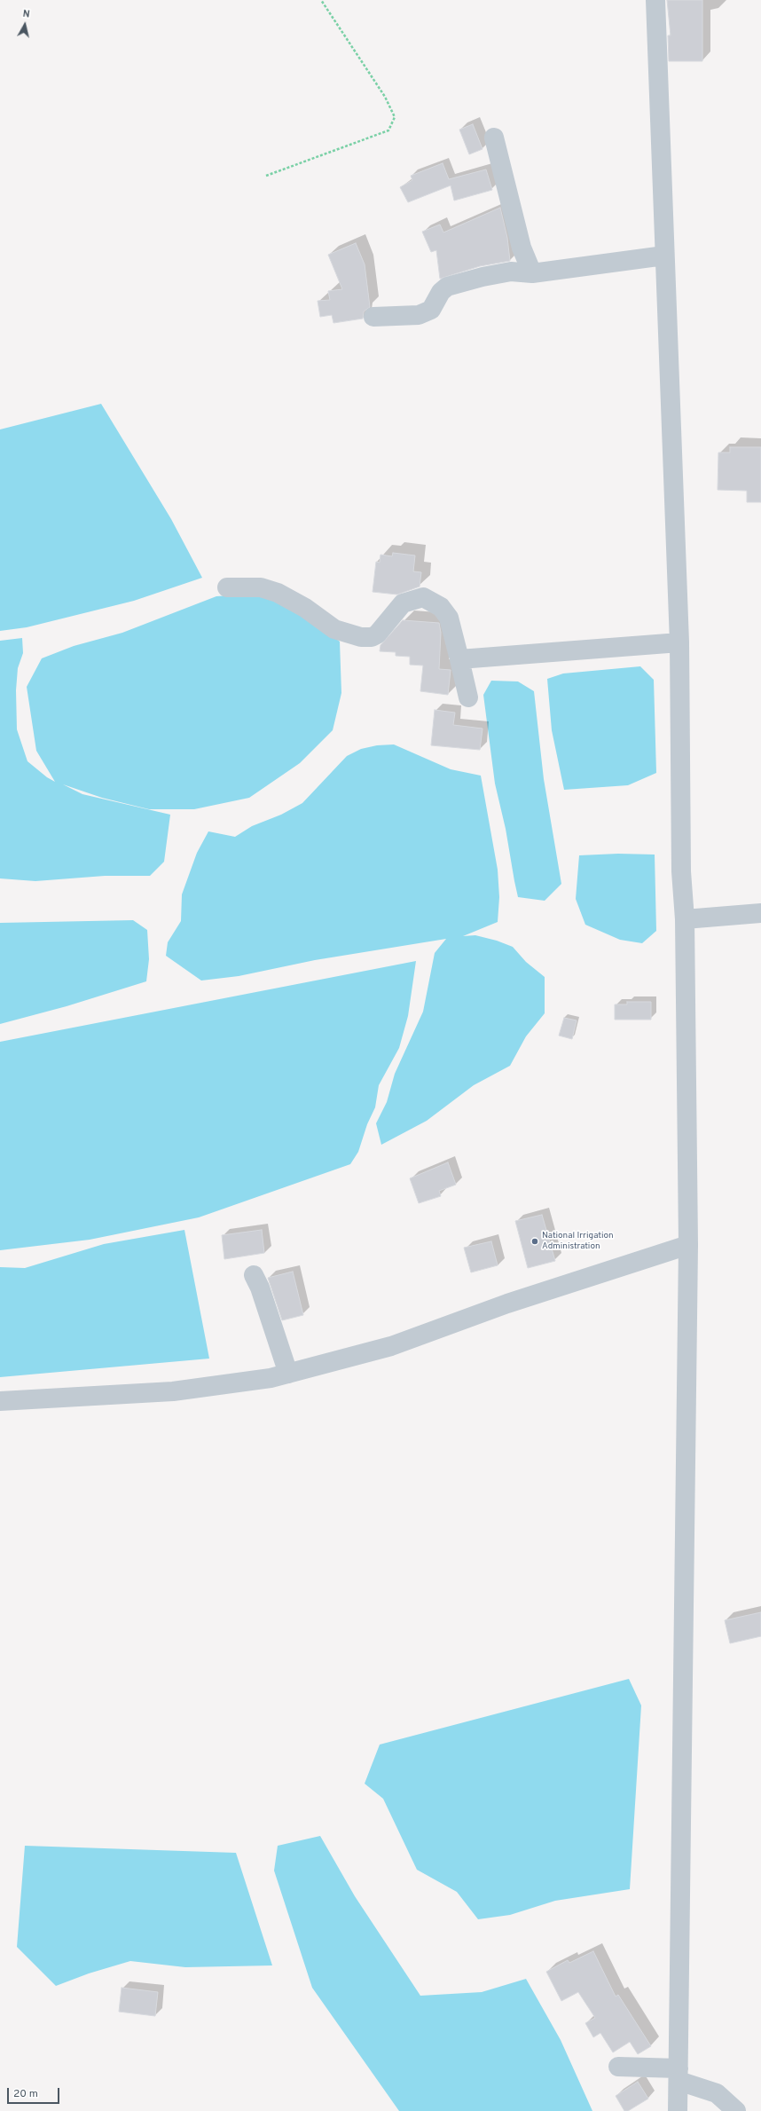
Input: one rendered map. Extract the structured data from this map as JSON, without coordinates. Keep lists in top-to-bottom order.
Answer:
{
  "places": ["National Irrigation Administration"],
  "scale_bar": "20 m",
  "north": "top"
}
